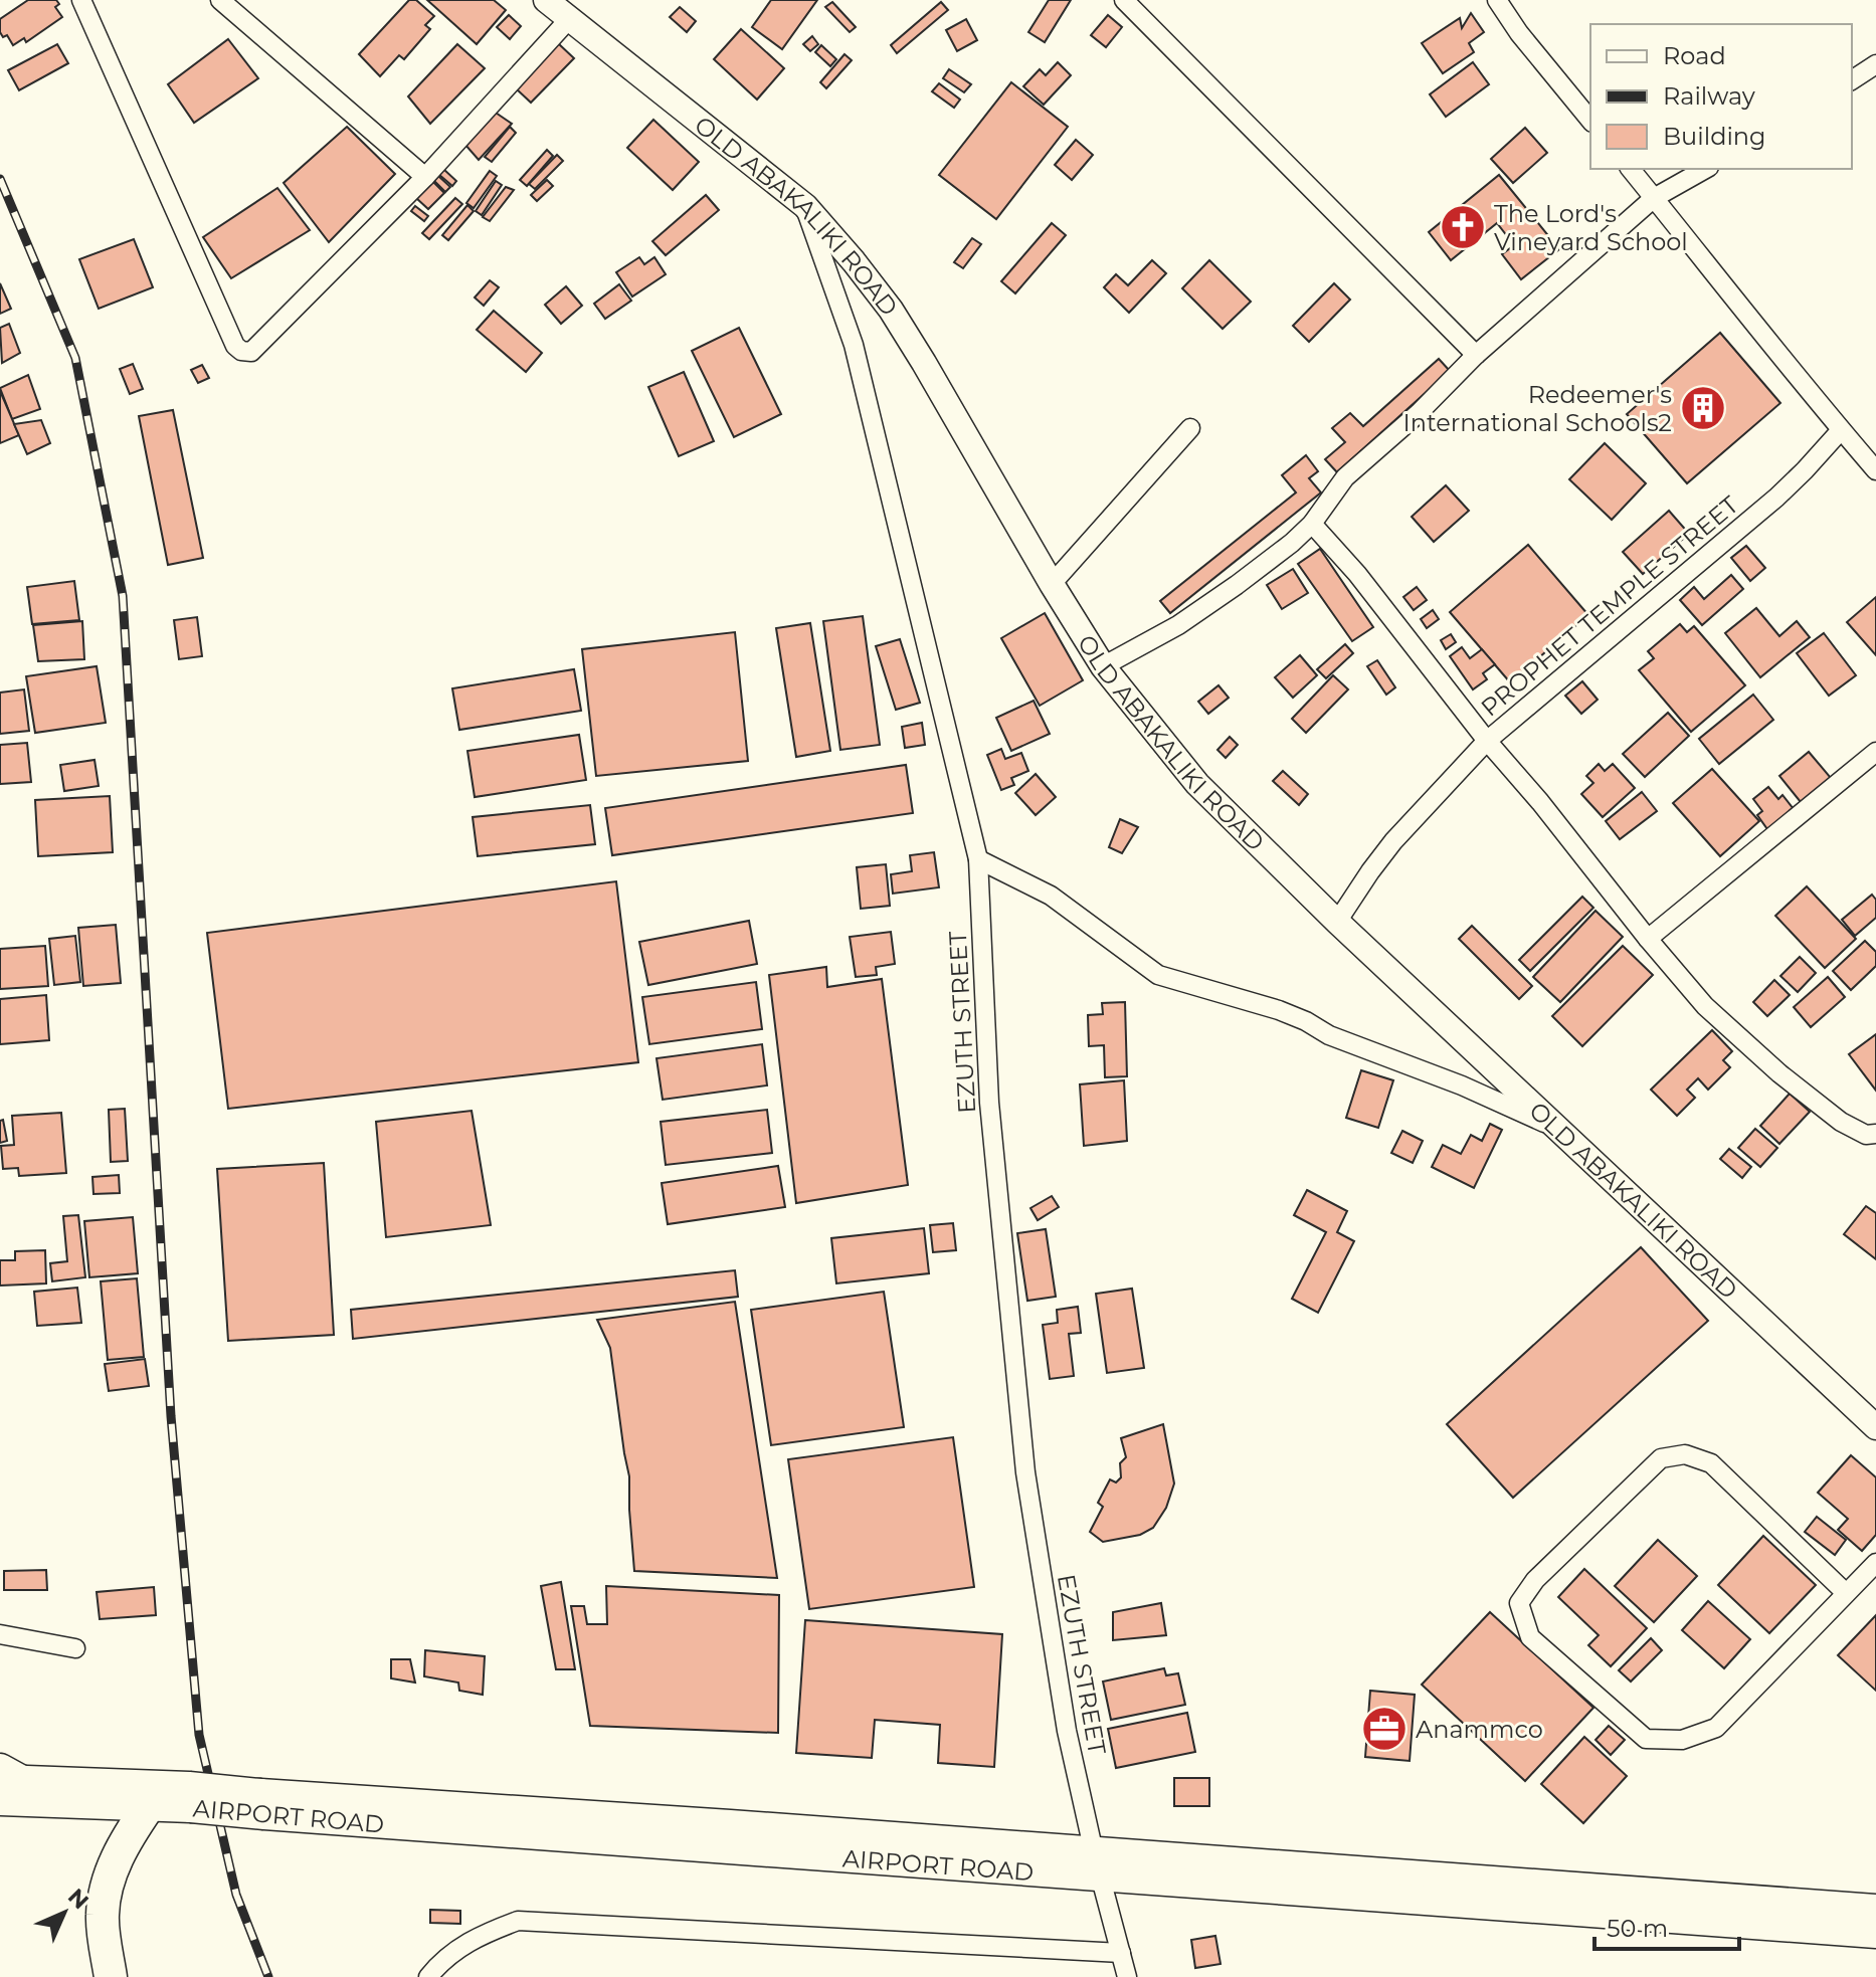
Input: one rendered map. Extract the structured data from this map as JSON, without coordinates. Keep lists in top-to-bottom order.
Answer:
{
  "streets": {
    "main road": ["OLD ABAKALIKI ROAD", "AIRPORT ROAD"],
    "street": ["PROPHET TEMPLE STREET", "EZUTH STREET"]
  },
  "crossings": [
    ["OLD ABAKALIKI ROAD", "EZUTH STREET"],
    ["EZUTH STREET", "AIRPORT ROAD"]
  ],
  "places": {
    "church": ["The Lord's Vineyard School"],
    "building": ["Redeemer's International Schools2"],
    "office": ["Anammco"]
  },
  "legend": ["Road", "Railway", "Building"],
  "scale_bar": "50 m",
  "north": "top right"
}
